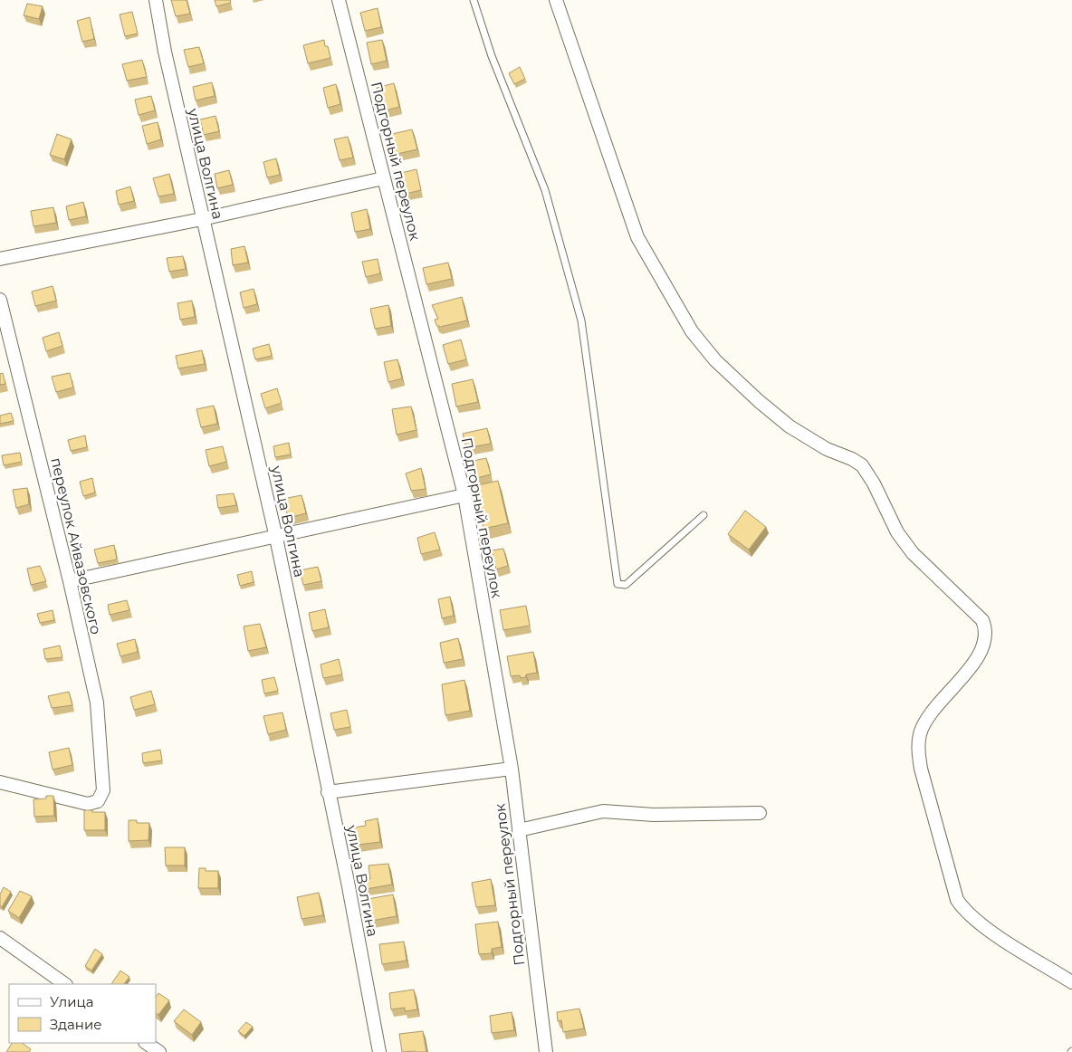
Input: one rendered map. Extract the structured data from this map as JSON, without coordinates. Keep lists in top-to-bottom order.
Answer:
{
  "streets": {
    "street": ["Подгорный переулок", "улица Волгина", "переулок Айвазовского"]
  },
  "legend": ["Улица", "Здание"]
}
